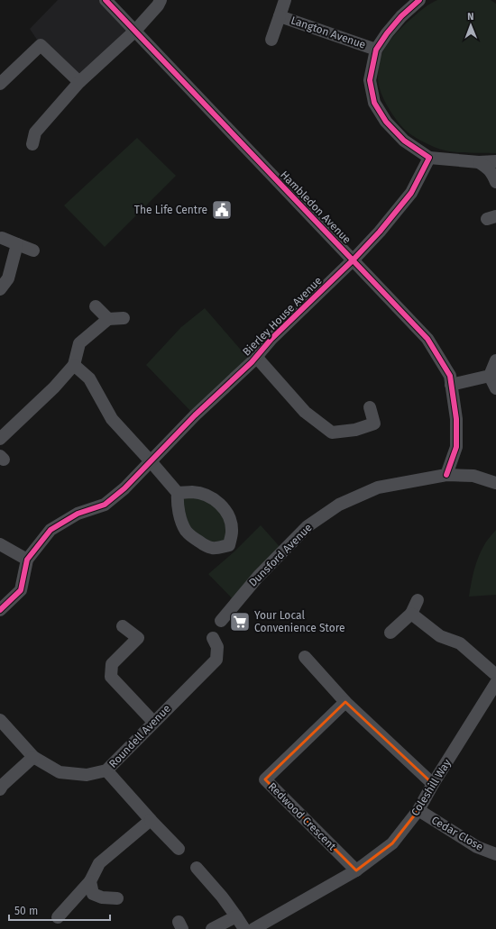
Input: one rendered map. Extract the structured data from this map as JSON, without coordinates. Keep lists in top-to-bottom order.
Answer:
{
  "streets": {
    "street": [
      "Langton Avenue",
      "Hambledon Avenue",
      "Bierley House Avenue",
      "Dunsford Avenue",
      "Roundell Avenue",
      "Coleshill Way",
      "Redwood Crescent",
      "Cedar Close"
    ]
  },
  "crossings": [
    ["Hambledon Avenue", "Bierley House Avenue"],
    ["Hambledon Avenue", "Dunsford Avenue"],
    ["Coleshill Way", "Redwood Crescent"],
    ["Coleshill Way", "Cedar Close"]
  ],
  "places": {
    "public building": ["The Life Centre"],
    "supermarket": ["Your Local Convenience Store"]
  },
  "scale_bar": "50 m",
  "north": "top"
}
